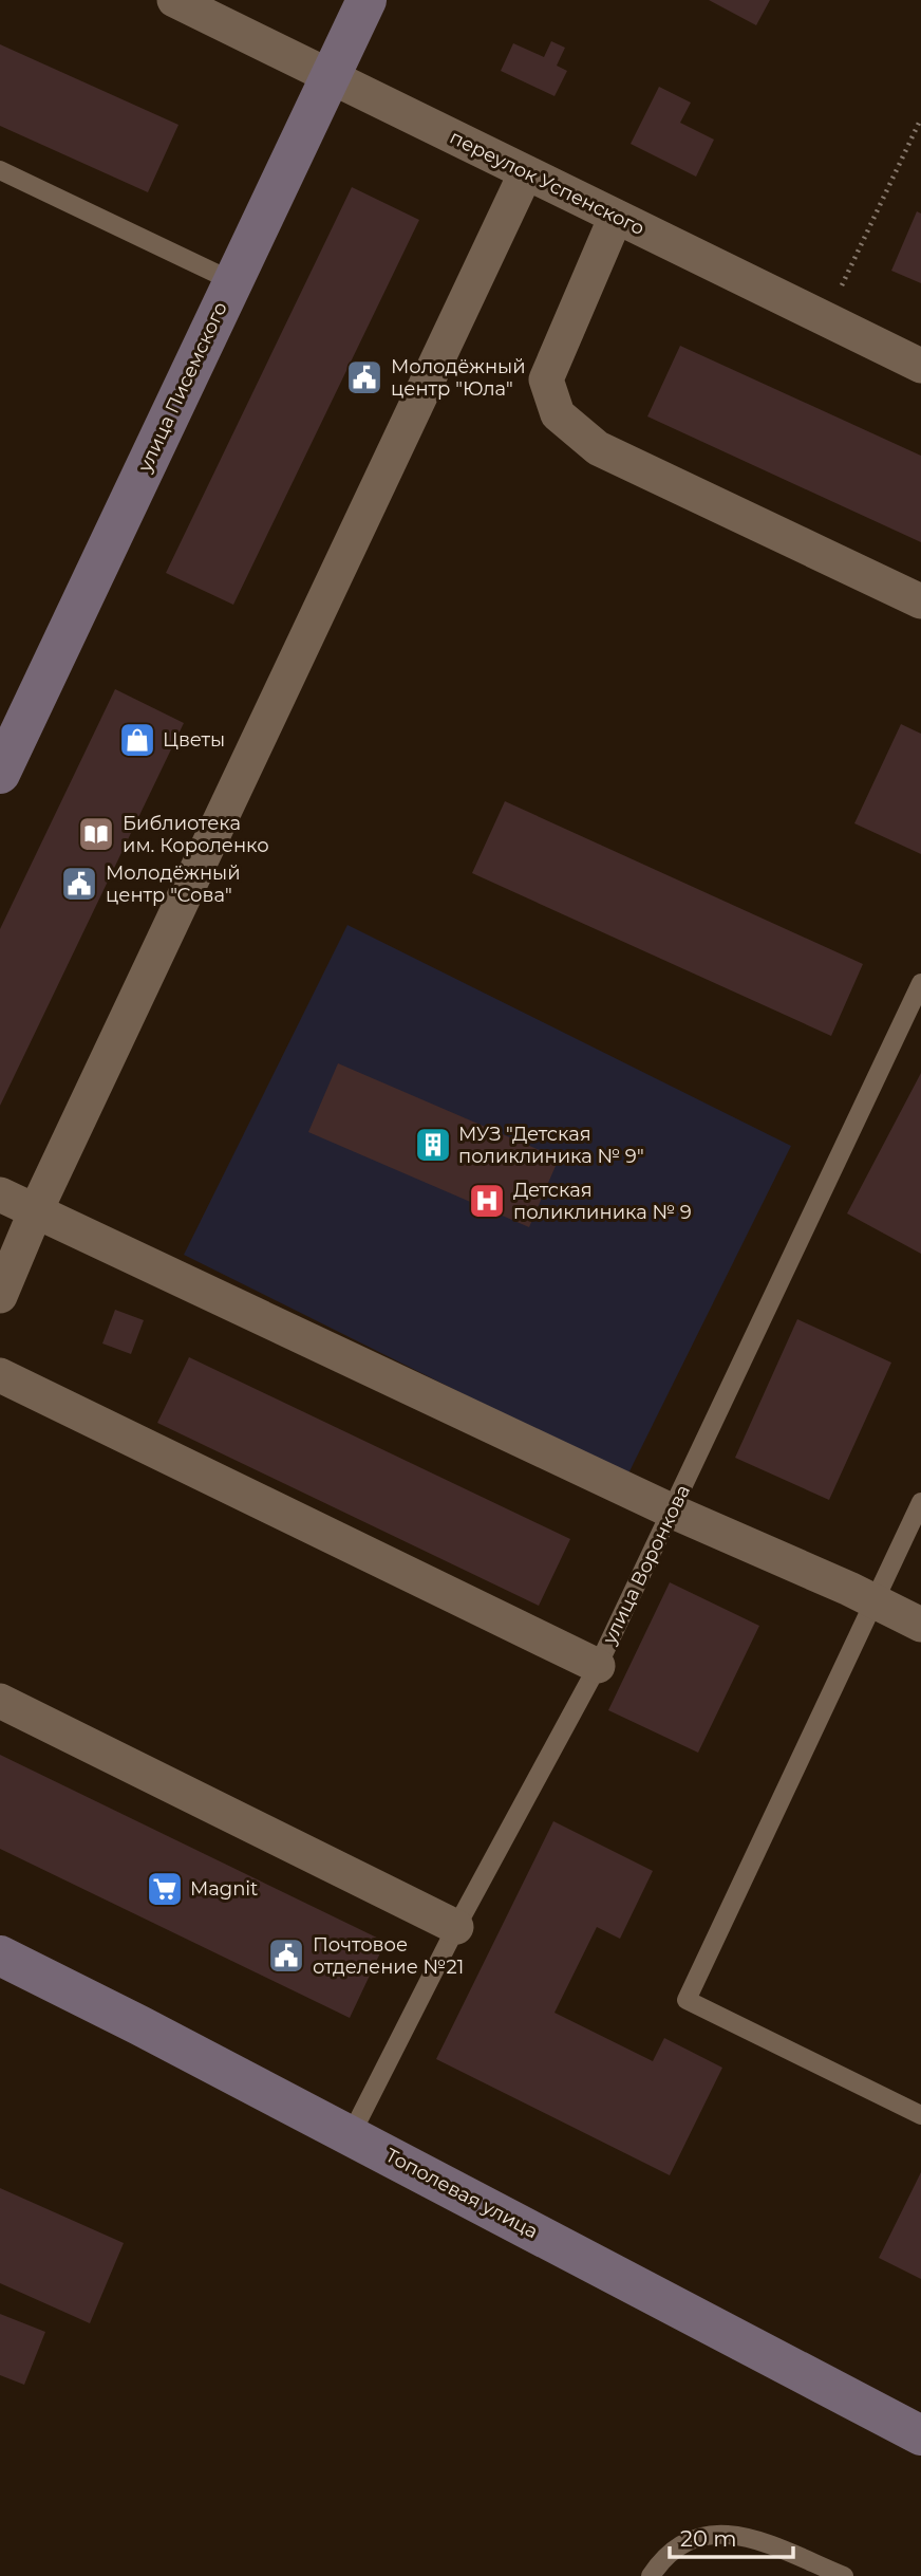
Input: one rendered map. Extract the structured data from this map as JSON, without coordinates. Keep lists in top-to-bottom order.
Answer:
{
  "streets": {
    "main road": ["улица Писемского", "Тополевая улица"],
    "street": ["переулок Успенского"],
    "lane": ["улица Воронкова"]
  },
  "crossings": [
    ["переулок Успенского", "улица Писемского"],
    ["улица Воронкова", "Тополевая улица"]
  ],
  "places": {
    "public building": ["Молодёжный центр \"Юла\"", "Молодёжный центр \"Сова\"", "Почтовое отделение №21"],
    "shop": ["Цветы"],
    "library": ["Библиотека им. Короленко"],
    "building": ["МУЗ \"Детская поликлиника № 9\""],
    "hospital": ["Детская поликлиника № 9"],
    "supermarket": ["Magnit"]
  },
  "scale_bar": "20 m"
}
